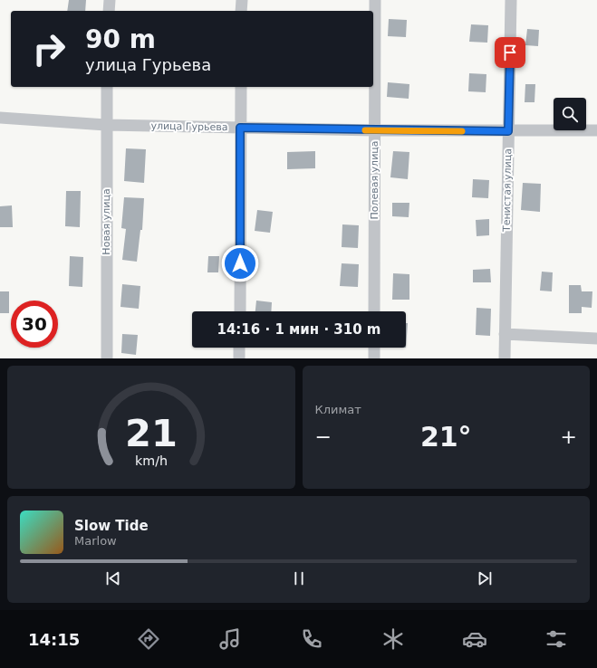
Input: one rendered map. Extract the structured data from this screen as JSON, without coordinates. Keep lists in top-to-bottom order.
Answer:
{
  "streets": {
    "street": [
      "улица Гурьева",
      "Полевая улица",
      "Тенистая улица",
      "Новая улица"
    ]
  },
  "crossings": [
    ["улица Гурьева", "Полевая улица"],
    ["улица Гурьева", "Тенистая улица"],
    ["улица Гурьева", "Новая улица"]
  ],
  "page": {
    "turn": ["90 m", "улица Гурьева"],
    "limit": "30",
    "trip": "14:16 · 1 мин · 310 m",
    "tile": "Климат",
    "heat": ["−", "21°", "+"],
    "song": ["Slow Tide", "Marlow"],
    "tabs": "14:15",
    "gauge": ["21", "km/h"]
  }
}
